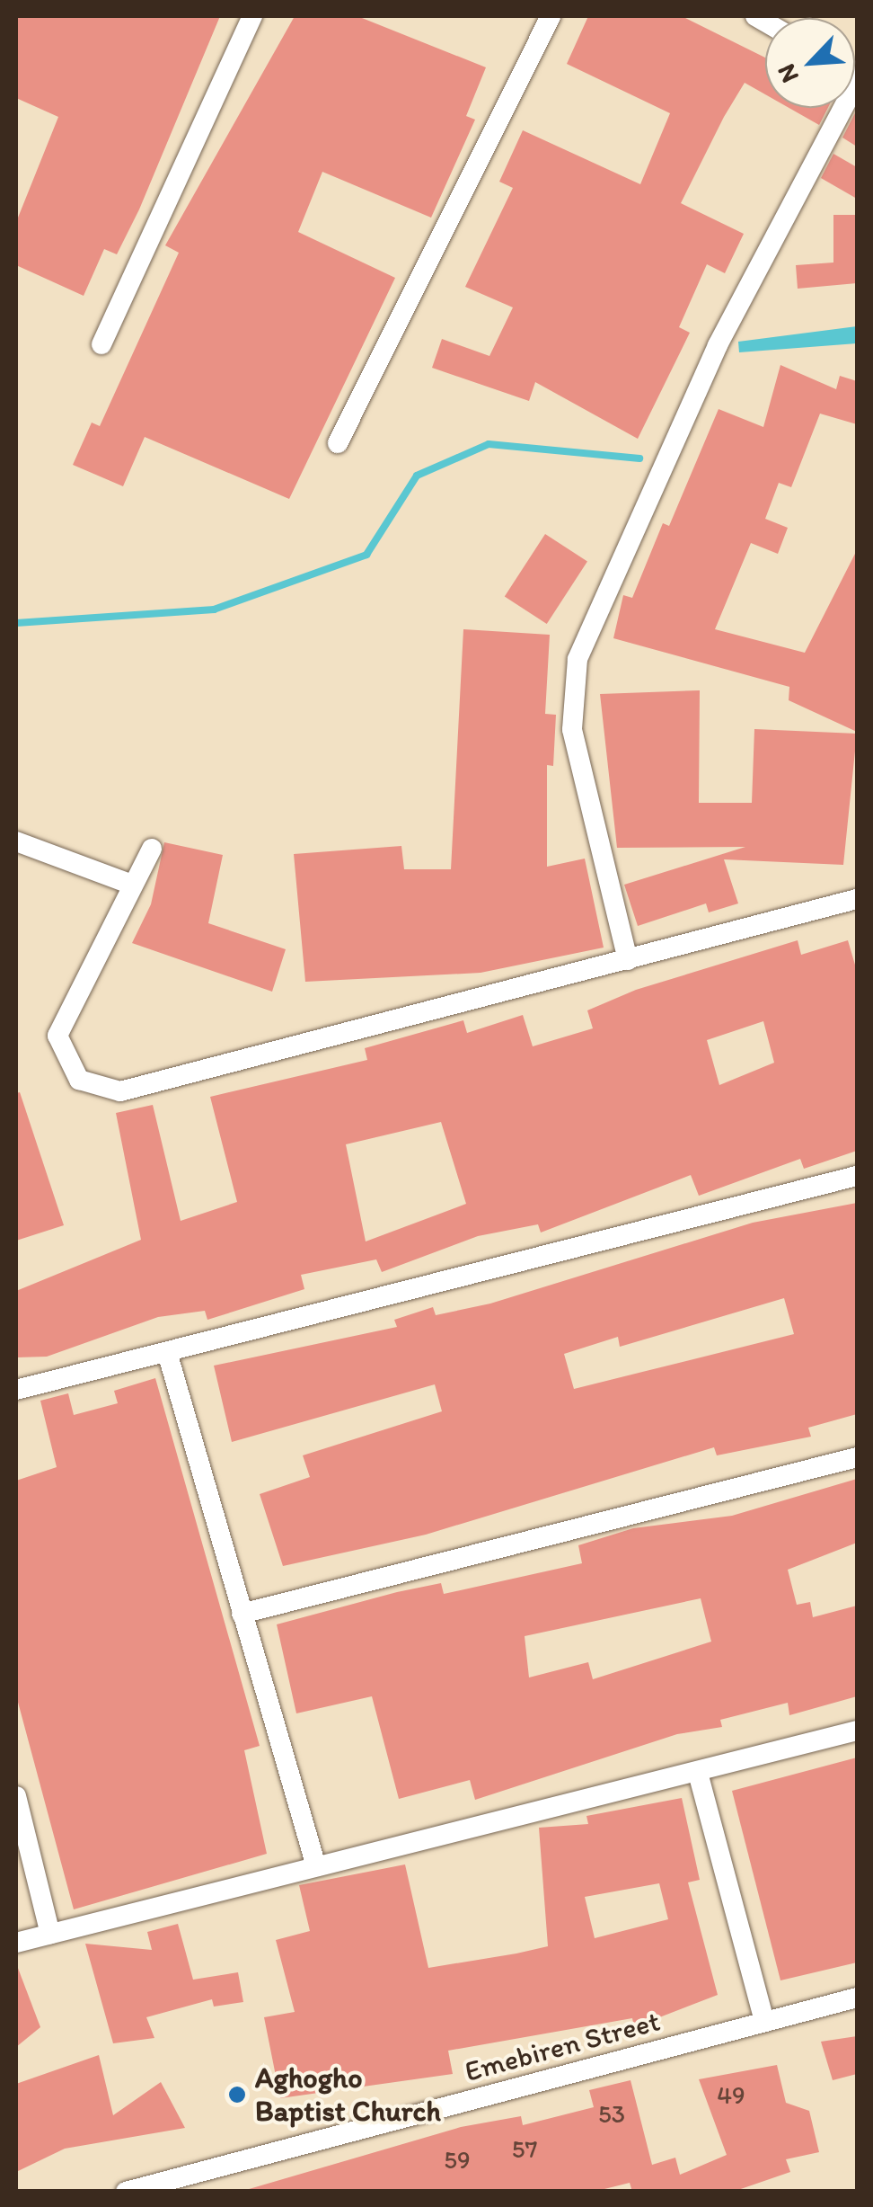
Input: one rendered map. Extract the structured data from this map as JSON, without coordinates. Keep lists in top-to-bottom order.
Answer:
{
  "streets": {
    "street": ["Emebiren Street"]
  },
  "places": ["Aghogho Baptist Church"],
  "house_numbers": [
    "49",
    "53",
    "57",
    "59"
  ],
  "north": "bottom left"
}
